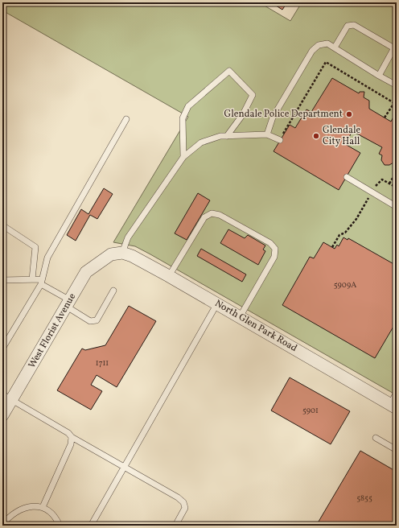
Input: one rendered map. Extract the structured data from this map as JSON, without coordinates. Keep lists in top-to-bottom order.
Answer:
{
  "streets": {
    "street": ["North Glen Park Road", "West Florist Avenue"]
  },
  "crossings": [
    ["North Glen Park Road", "West Florist Avenue"]
  ],
  "places": ["Glendale Police Department", "Glendale City Hall"],
  "house_numbers": [
    "5909A",
    "1711",
    "5901",
    "5855"
  ]
}
